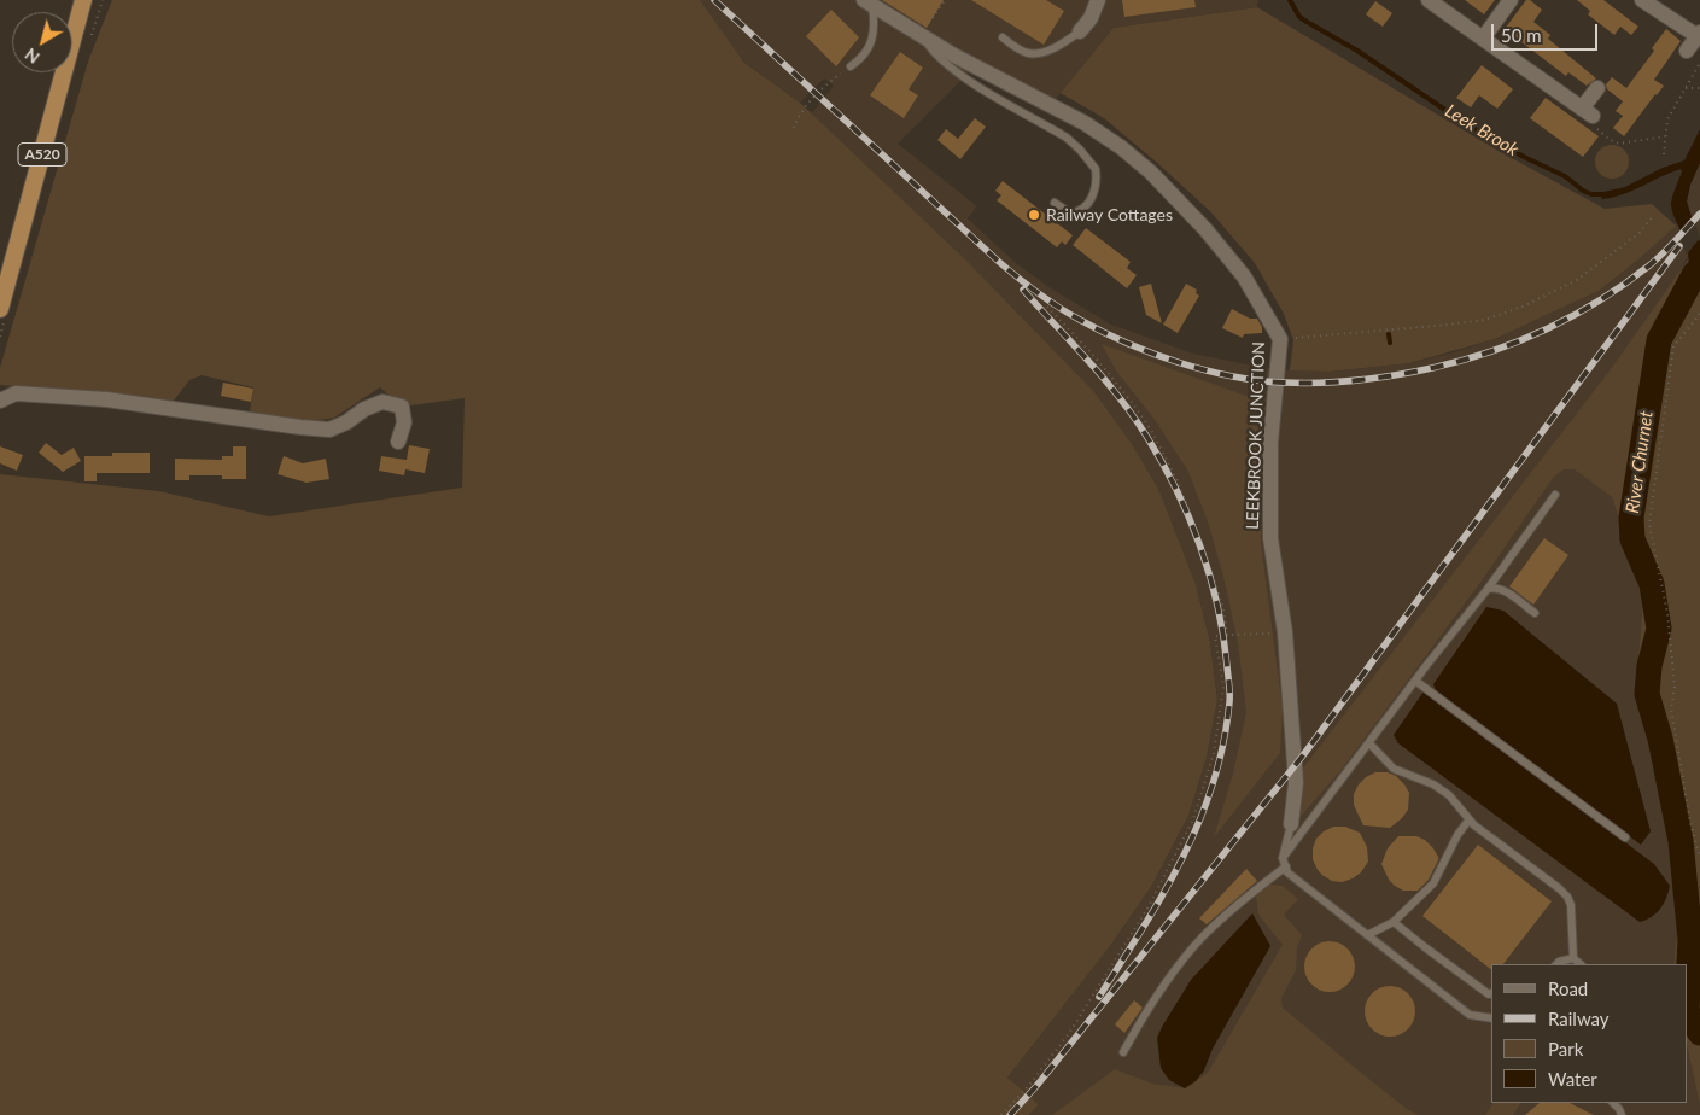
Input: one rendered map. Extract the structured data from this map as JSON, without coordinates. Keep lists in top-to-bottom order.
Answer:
{
  "streets": {
    "highway": ["A520"],
    "street": ["LEEKBROOK JUNCTION"]
  },
  "water": ["Leek Brook", "River Churnet"],
  "places": ["Railway Cottages"],
  "legend": [
    "Road",
    "Railway",
    "Park",
    "Water"
  ],
  "scale_bar": "50 m",
  "north": "bottom left"
}
